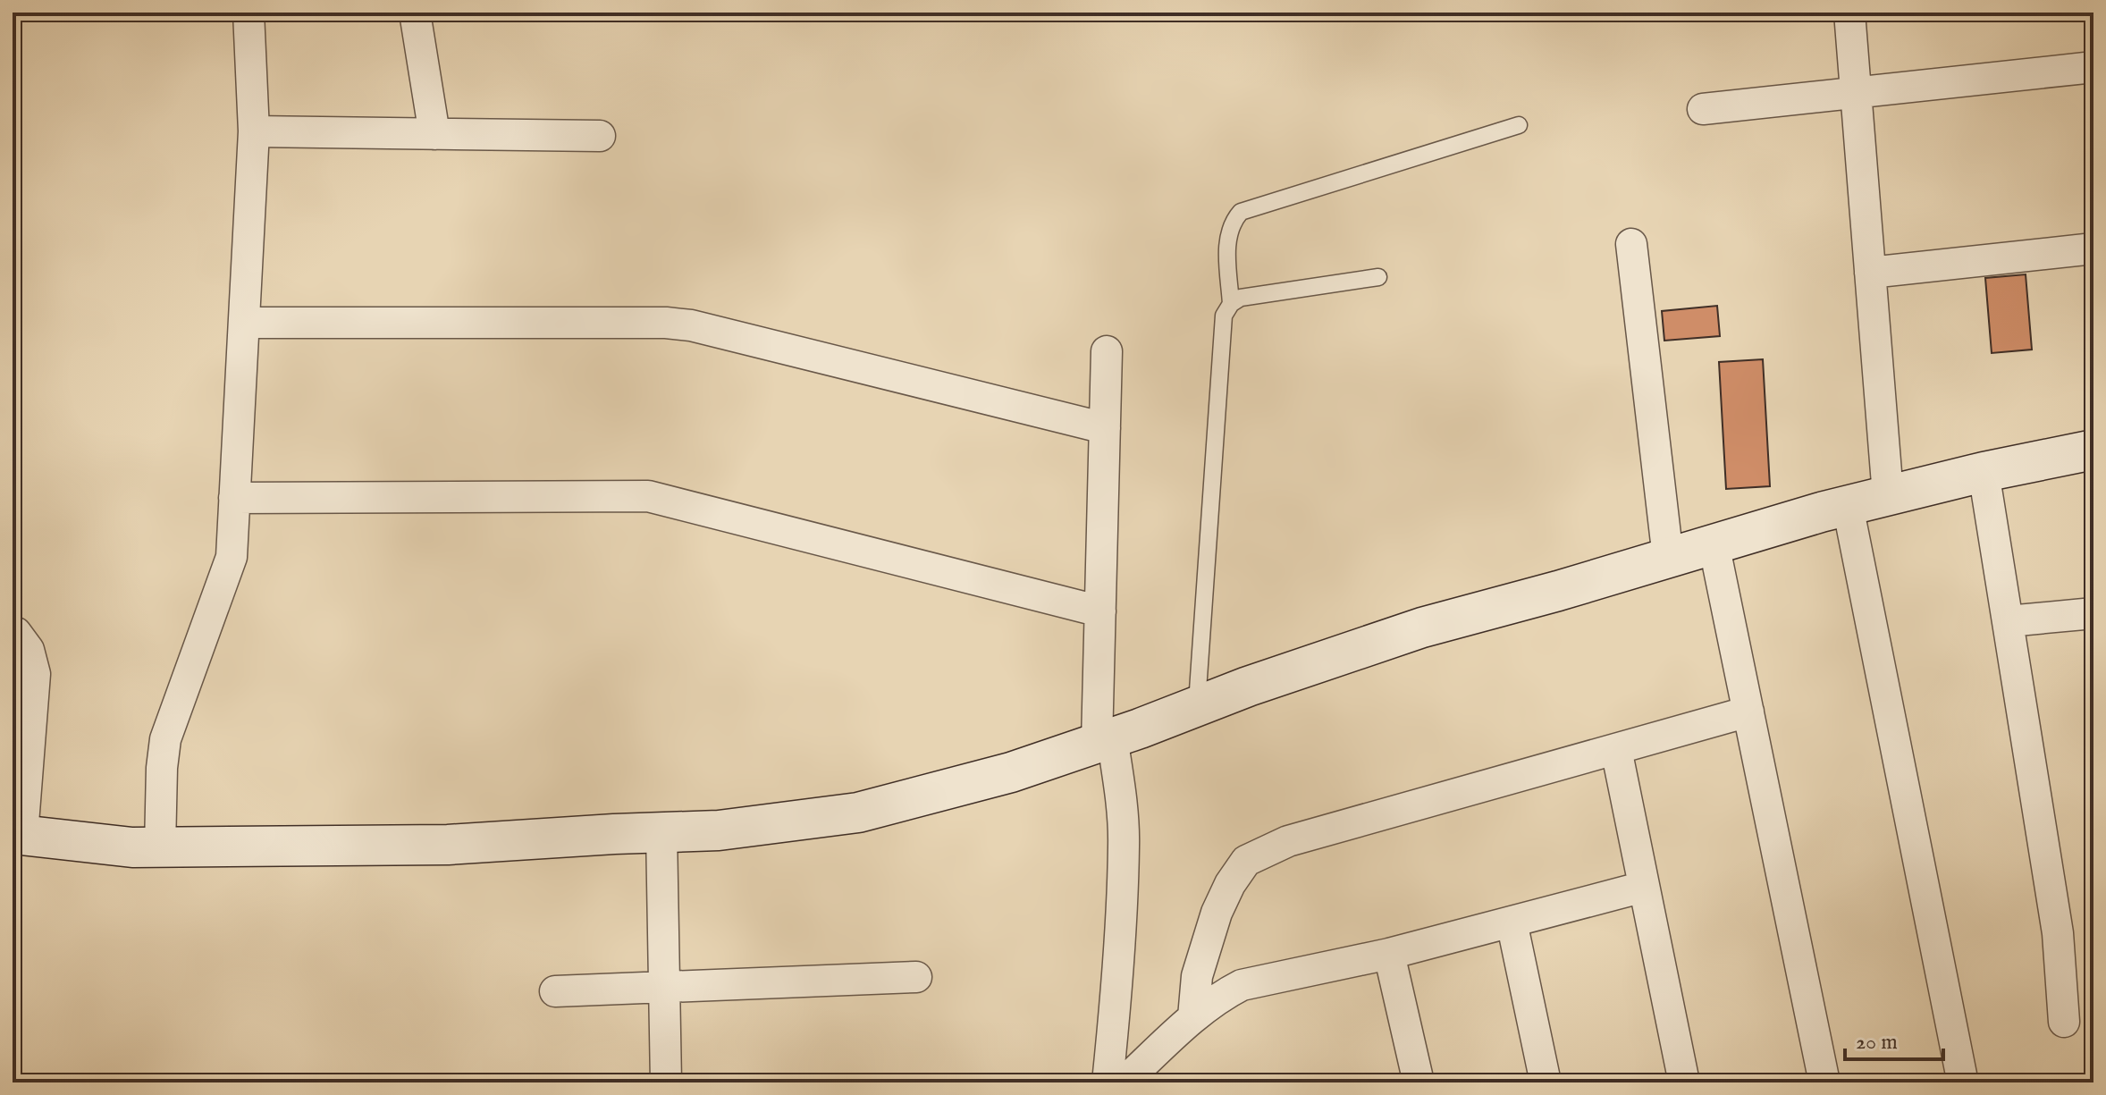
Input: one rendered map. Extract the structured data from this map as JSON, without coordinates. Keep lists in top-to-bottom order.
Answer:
{
  "scale_bar": "20 m"
}
